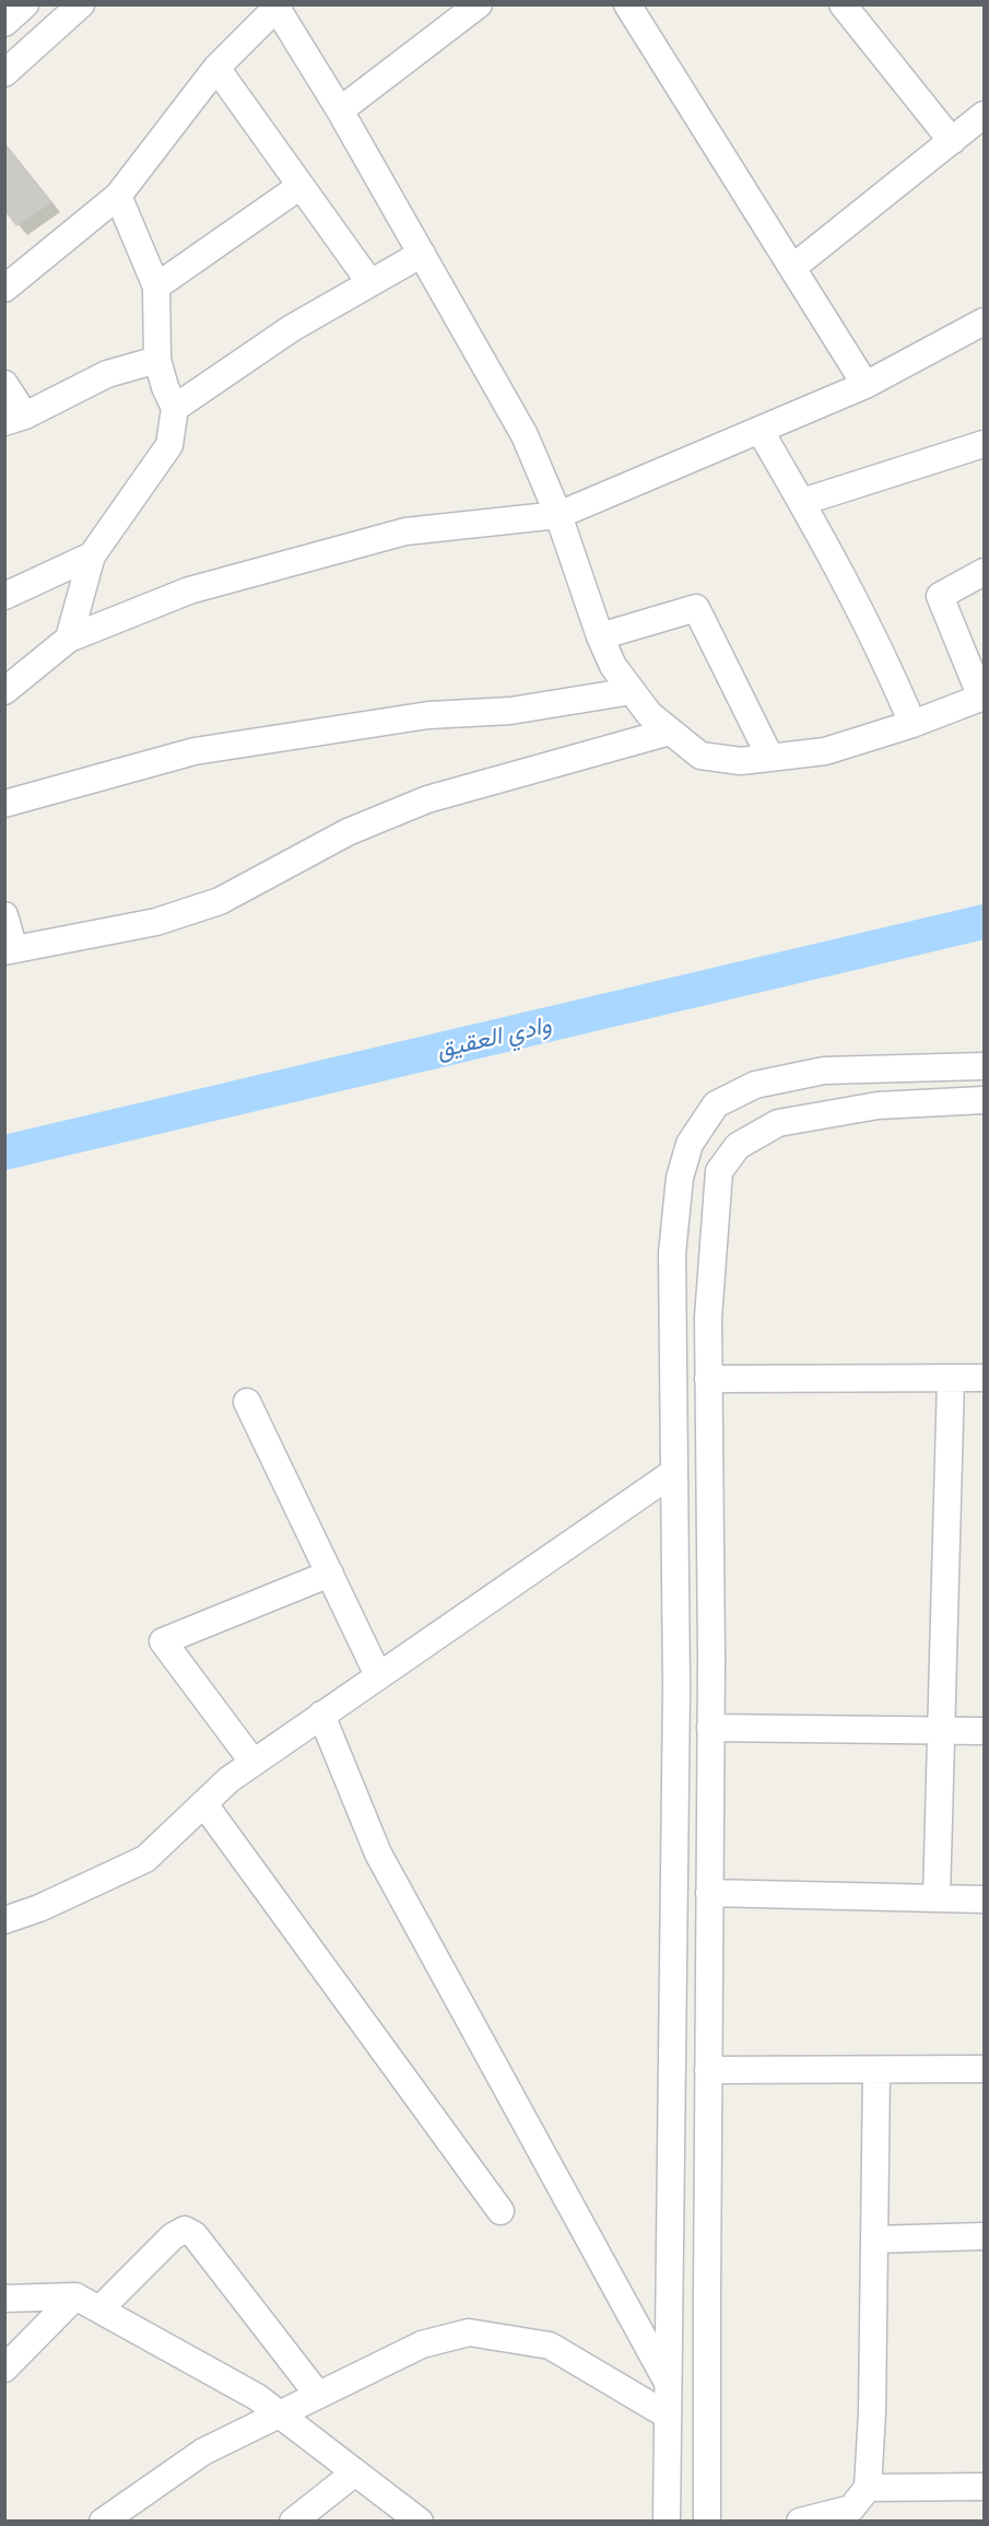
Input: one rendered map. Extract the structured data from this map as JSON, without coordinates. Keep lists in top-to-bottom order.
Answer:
{
  "water": ["وادي العقيق"]
}
